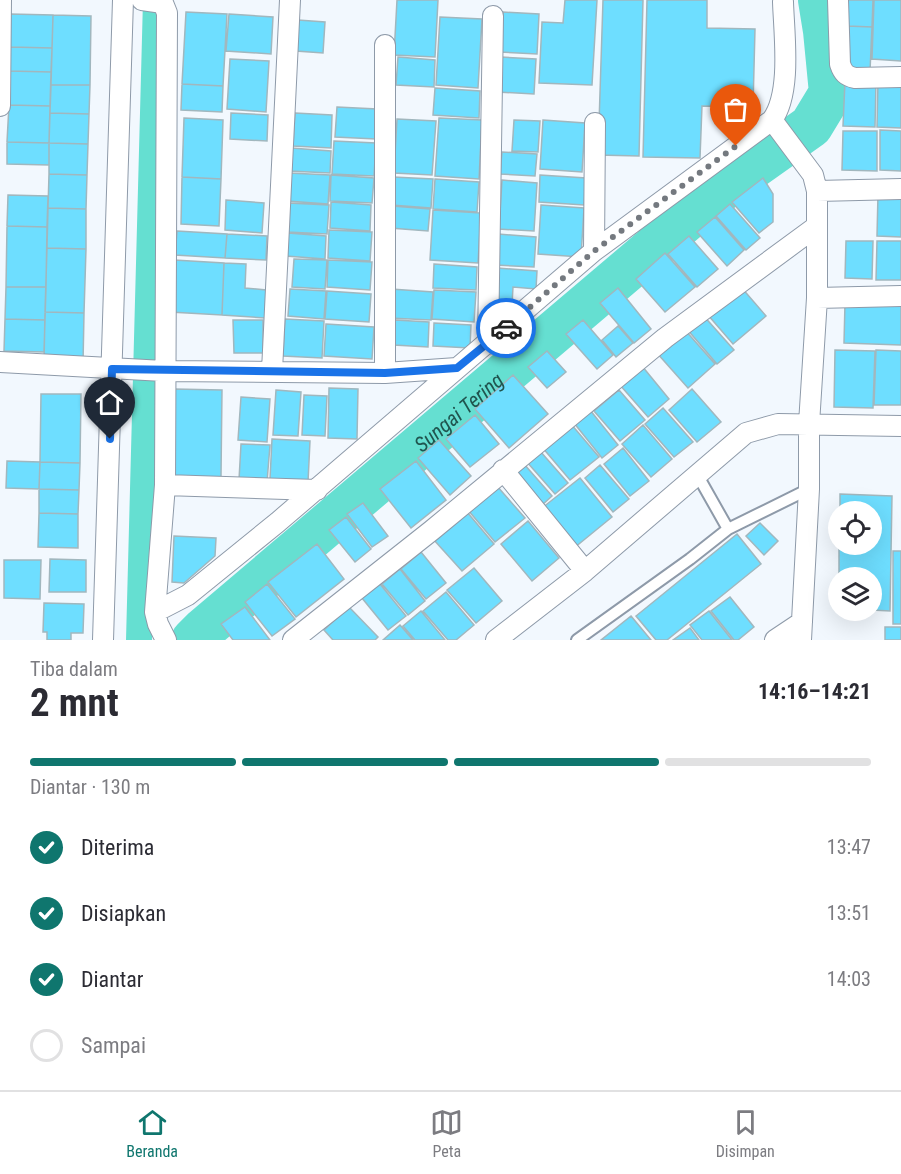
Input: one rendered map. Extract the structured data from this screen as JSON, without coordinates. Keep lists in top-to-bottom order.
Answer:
{
  "water": ["Sungai Tering"],
  "page": {
    "heading": ["2 mnt", "Tiba dalam", "14:16–14:21"],
    "bar": "Diantar · 130 m",
    "list": [
      ["Diterima", "13:47"],
      ["Disiapkan", "13:51"],
      ["Diantar", "14:03"],
      "Sampai"
    ],
    "tabs": ["Beranda", "Peta", "Disimpan"]
  }
}
